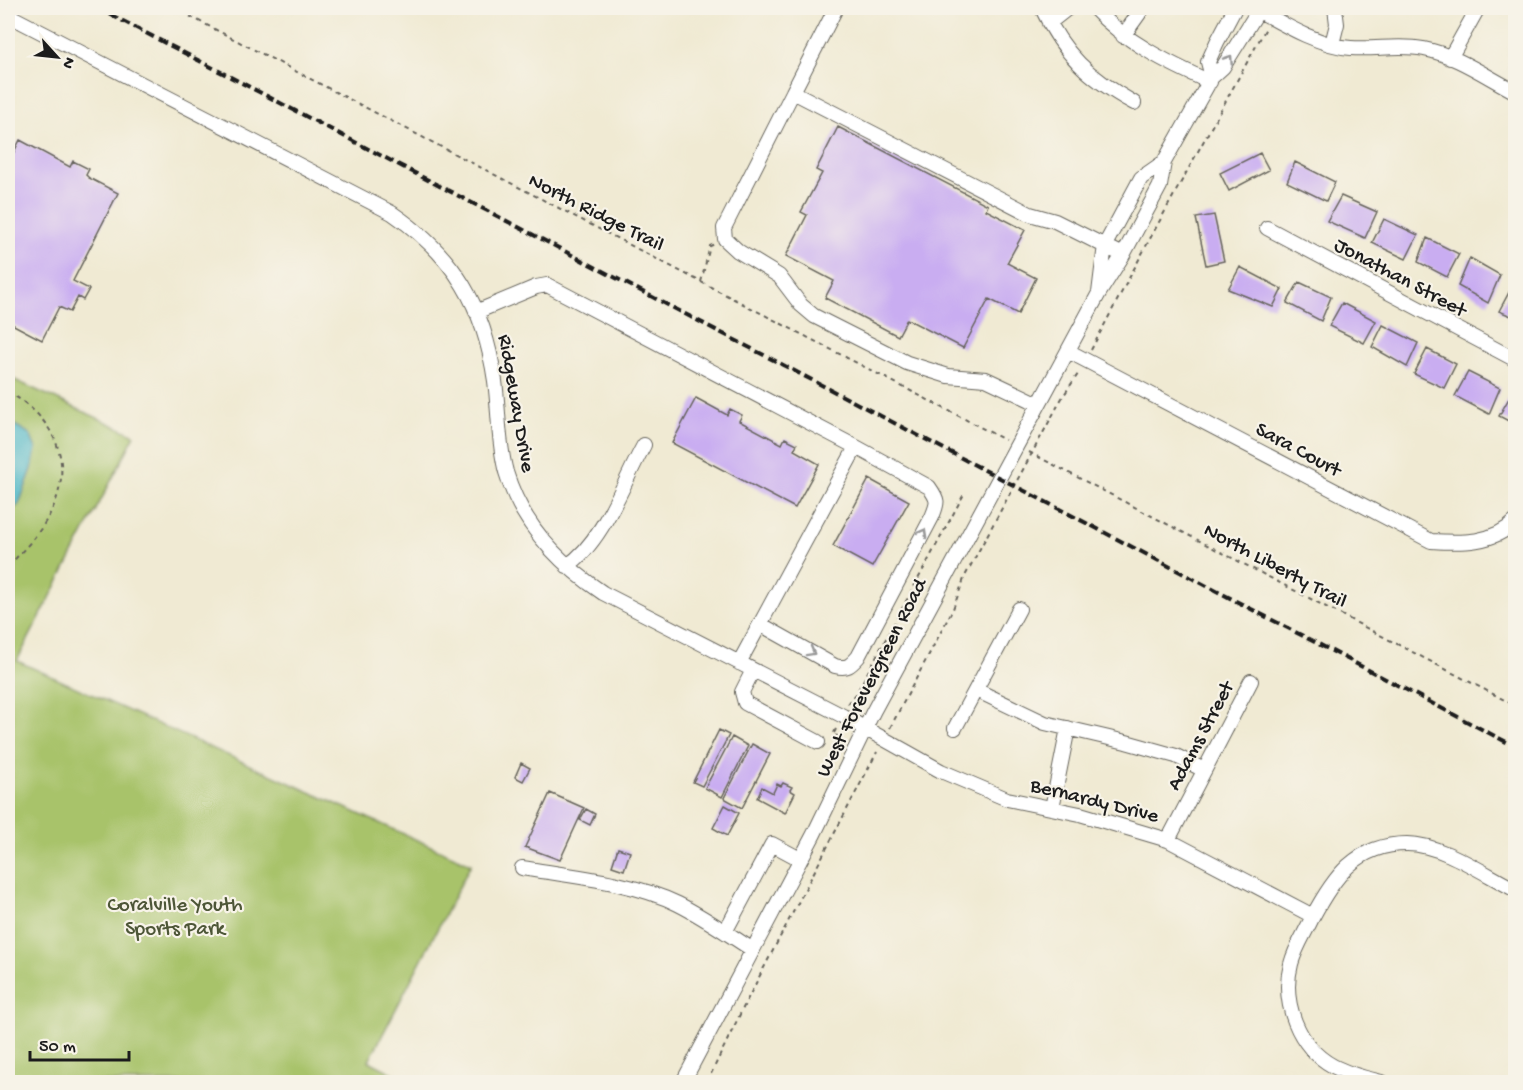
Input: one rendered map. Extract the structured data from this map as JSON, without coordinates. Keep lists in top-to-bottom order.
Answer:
{
  "streets": {
    "street": [
      "Jonathan Street",
      "Ridgeway Drive",
      "Sara Court",
      "West Forevergreen Road",
      "Adams Street",
      "Bernardy Drive"
    ],
    "path": ["North Ridge Trail", "North Liberty Trail"]
  },
  "crossings": [
    ["Ridgeway Drive", "West Forevergreen Road"],
    ["Ridgeway Drive", "Bernardy Drive"],
    ["Sara Court", "West Forevergreen Road"],
    ["West Forevergreen Road", "Bernardy Drive"],
    ["Adams Street", "Bernardy Drive"]
  ],
  "parks": ["Coralville Youth Sports Park"],
  "scale_bar": "50 m",
  "north": "bottom right"
}
